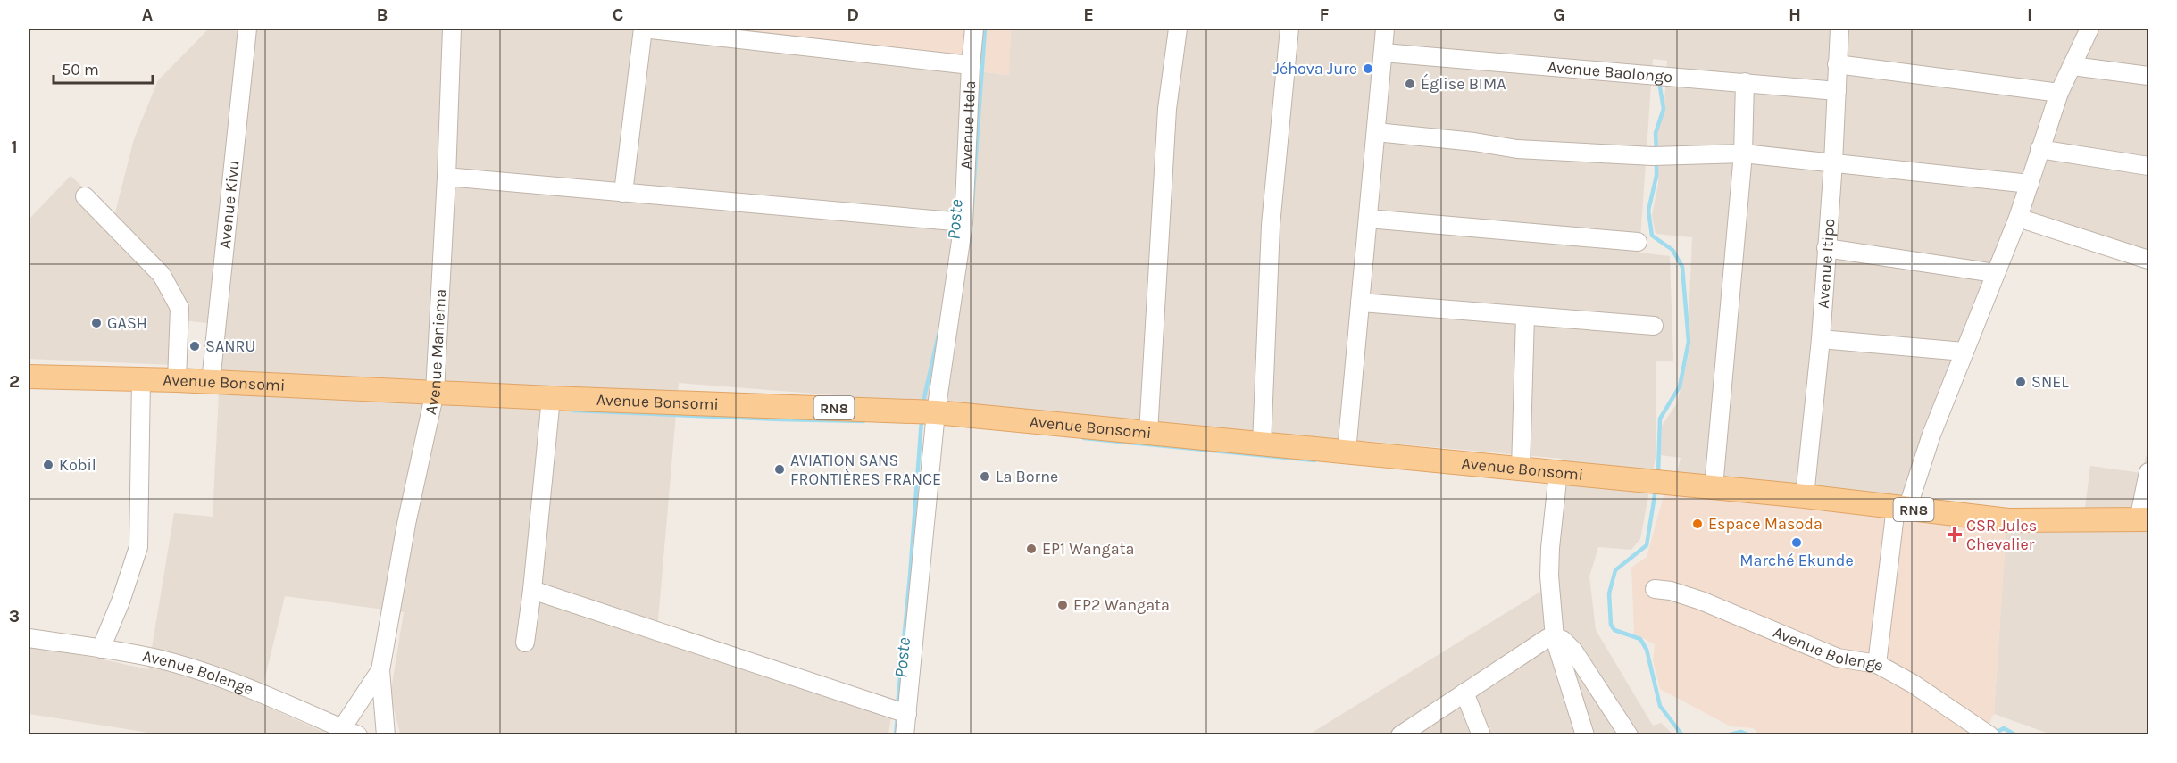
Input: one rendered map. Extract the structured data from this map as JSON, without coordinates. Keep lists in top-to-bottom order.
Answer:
{
  "streets": {
    "main road": ["Avenue Bonsomi", "RN8"],
    "street": [
      "Avenue Baolongo",
      "Avenue Itela",
      "Avenue Kivu",
      "Avenue Itipo",
      "Avenue Maniema",
      "Avenue Bolenge"
    ]
  },
  "crossings": [
    ["Avenue Baolongo", "Avenue Itipo"],
    ["Avenue Itela", "Avenue Bonsomi"],
    ["Avenue Kivu", "Avenue Bonsomi"],
    ["Avenue Itipo", "Avenue Bonsomi"],
    ["Avenue Maniema", "Avenue Bonsomi"]
  ],
  "water": ["Poste"],
  "places": {
    "other": [
      "Jéhova Jure",
      "Église BIMA",
      "GASH",
      "SANRU",
      "SNEL",
      "Kobil",
      "AVIATION SANS FRONTIÈRES FRANCE",
      "La Borne",
      "Espace Masoda",
      "Marché Ekunde",
      "EP1 Wangata",
      "EP2 Wangata"
    ],
    "health": ["CSR Jules Chevalier"]
  },
  "scale_bar": "50 m",
  "grid": {
    "columns": [
      "A",
      "B",
      "C",
      "D",
      "E",
      "F",
      "G",
      "H",
      "I"
    ],
    "rows": ["1", "2", "3"]
  }
}
